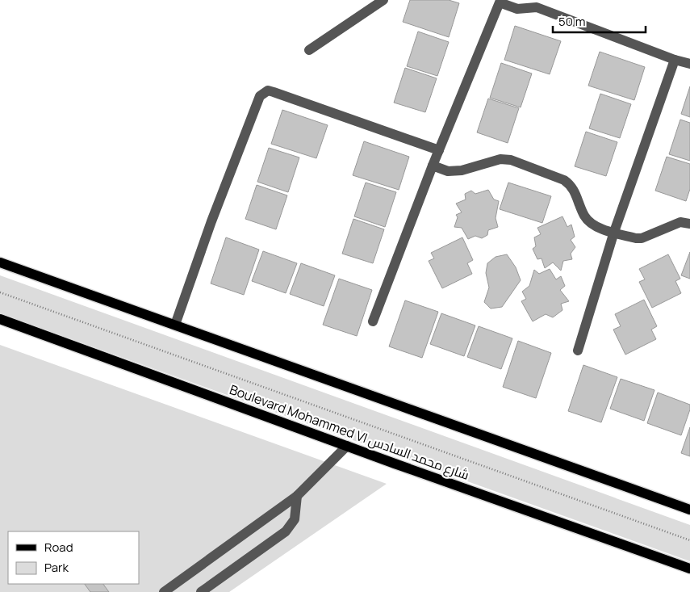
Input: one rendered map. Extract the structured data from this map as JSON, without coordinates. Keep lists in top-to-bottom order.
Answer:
{
  "streets": {
    "main road": ["Boulevard Mohammed VI شارع محمد السادس"]
  },
  "legend": ["Road", "Park"],
  "scale_bar": "50 m"
}
